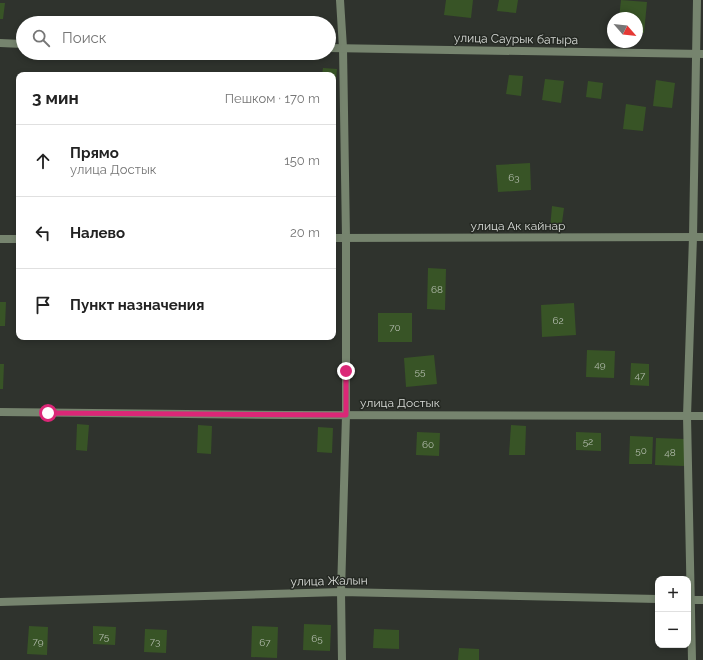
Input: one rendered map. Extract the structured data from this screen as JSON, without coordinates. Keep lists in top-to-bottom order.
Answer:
{
  "streets": {
    "street": [
      "улица Саурык батыра",
      "улица Ак кайнар",
      "улица Достык",
      "улица Жалын"
    ]
  },
  "house_numbers": [
    "63",
    "68",
    "62",
    "70",
    "49",
    "55",
    "47",
    "52",
    "60",
    "50",
    "48",
    "75",
    "65",
    "79",
    "73",
    "67"
  ],
  "north": "bottom right",
  "page": {
    "search": "Поиск",
    "heading": ["3 мин", "Пешком · 170 m"],
    "list": [
      ["Прямо", "улица Достык", "150 m"],
      ["Налево", "20 m"],
      "Пункт назначения"
    ],
    "map_buttons": ["+", "−"]
  }
}
